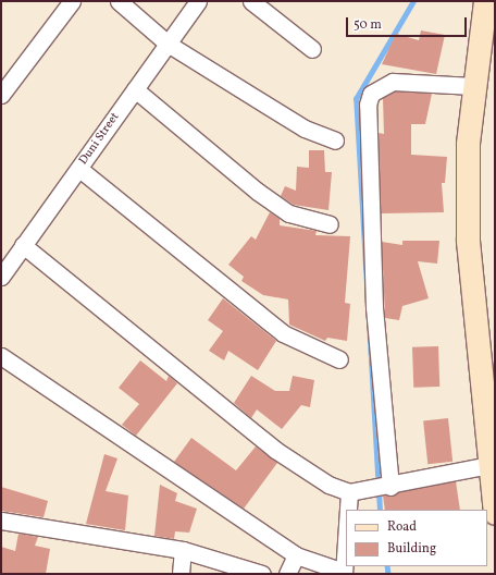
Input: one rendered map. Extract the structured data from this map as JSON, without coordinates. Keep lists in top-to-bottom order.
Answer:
{
  "streets": {
    "street": ["Duni Street"]
  },
  "legend": ["Road", "Building"],
  "scale_bar": "50 m"
}
